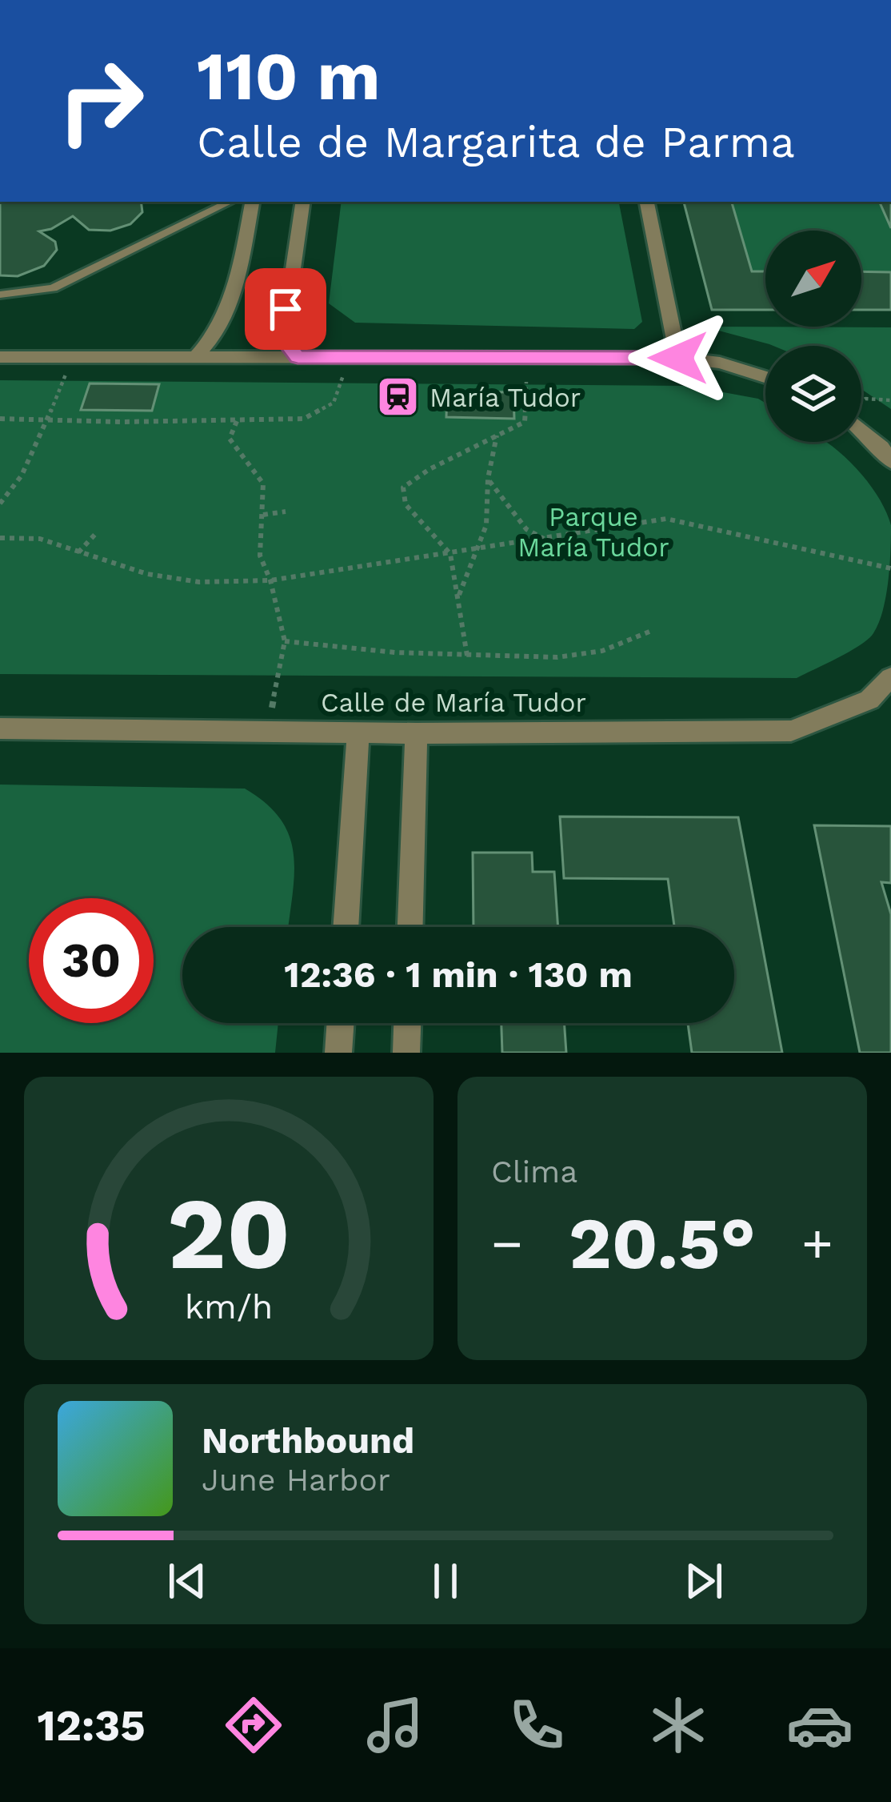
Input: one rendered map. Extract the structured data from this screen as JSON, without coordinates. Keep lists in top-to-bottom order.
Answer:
{
  "streets": {
    "street": ["Calle de María Tudor"]
  },
  "parks": ["Parque María Tudor"],
  "places": {
    "station": ["María Tudor"]
  },
  "north": "top right",
  "page": {
    "turn": ["110 m", "Calle de Margarita de Parma"],
    "limit": "30",
    "trip": "12:36 · 1 min · 130 m",
    "tile": "Clima",
    "heat": ["−", "20.5°", "+"],
    "song": ["Northbound", "June Harbor"],
    "tabs": "12:35",
    "gauge": ["20", "km/h"]
  }
}
